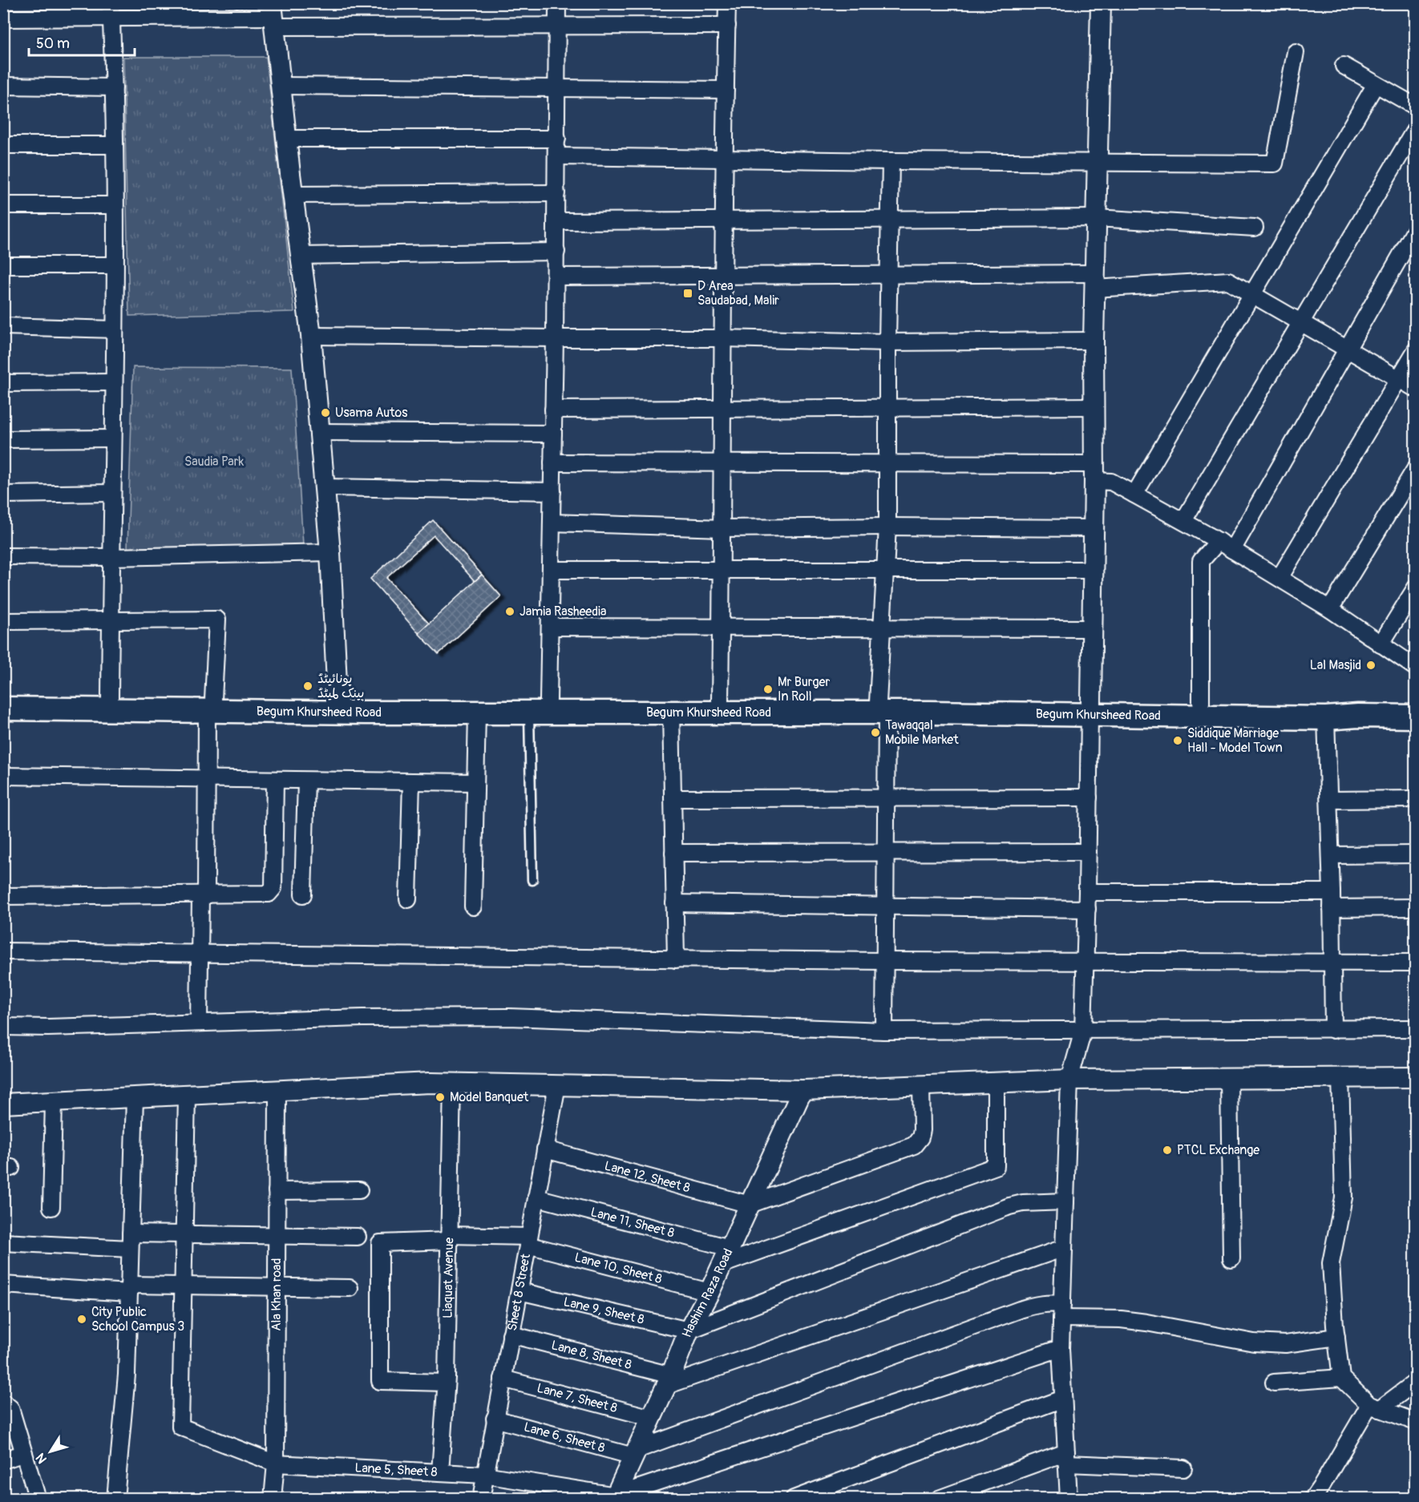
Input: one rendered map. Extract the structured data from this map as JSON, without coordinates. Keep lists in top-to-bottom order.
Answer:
{
  "streets": {
    "main road": ["Begum Khursheed Road"],
    "street": [
      "Lane 12, Sheet 8",
      "Lane 11, Sheet 8",
      "Lane 10, Sheet 8",
      "Liaquat Avenue",
      "Sheet 8 Street",
      "Hashim Raza Road",
      "Ala Khan road",
      "Lane 9, Sheet 8",
      "Lane 8, Sheet 8",
      "Lane 7, Sheet 8",
      "Lane 6, Sheet 8",
      "Lane 5, Sheet 8"
    ]
  },
  "crossings": [
    ["Lane 12, Sheet 8", "Sheet 8 Street"],
    ["Lane 12, Sheet 8", "Hashim Raza Road"],
    ["Lane 11, Sheet 8", "Sheet 8 Street"],
    ["Lane 11, Sheet 8", "Hashim Raza Road"],
    ["Lane 10, Sheet 8", "Liaquat Avenue"],
    ["Lane 10, Sheet 8", "Sheet 8 Street"],
    ["Lane 10, Sheet 8", "Hashim Raza Road"],
    ["Liaquat Avenue", "Lane 5, Sheet 8"],
    ["Sheet 8 Street", "Lane 9, Sheet 8"],
    ["Sheet 8 Street", "Lane 8, Sheet 8"],
    ["Sheet 8 Street", "Lane 7, Sheet 8"],
    ["Sheet 8 Street", "Lane 6, Sheet 8"],
    ["Sheet 8 Street", "Lane 5, Sheet 8"],
    ["Hashim Raza Road", "Lane 9, Sheet 8"],
    ["Hashim Raza Road", "Lane 8, Sheet 8"],
    ["Hashim Raza Road", "Lane 7, Sheet 8"],
    ["Hashim Raza Road", "Lane 6, Sheet 8"],
    ["Hashim Raza Road", "Lane 5, Sheet 8"],
    ["Ala Khan road", "Lane 5, Sheet 8"]
  ],
  "parks": ["Saudia Park"],
  "places": {
    "transit": ["D Area Saudabad, Malir"],
    "other": [
      "Usama Autos",
      "Jamia Rasheedia",
      "Lal Masjid",
      "یونائیٹڈ بینک لمیٹڈ",
      "Mr Burger In Roll",
      "Tawaqqal Mobile Market",
      "Siddique Marriage Hall - Model Town",
      "Model Banquet",
      "PTCL Exchange",
      "City Public School Campus 3"
    ]
  },
  "scale_bar": "50 m",
  "north": "bottom left"
}
